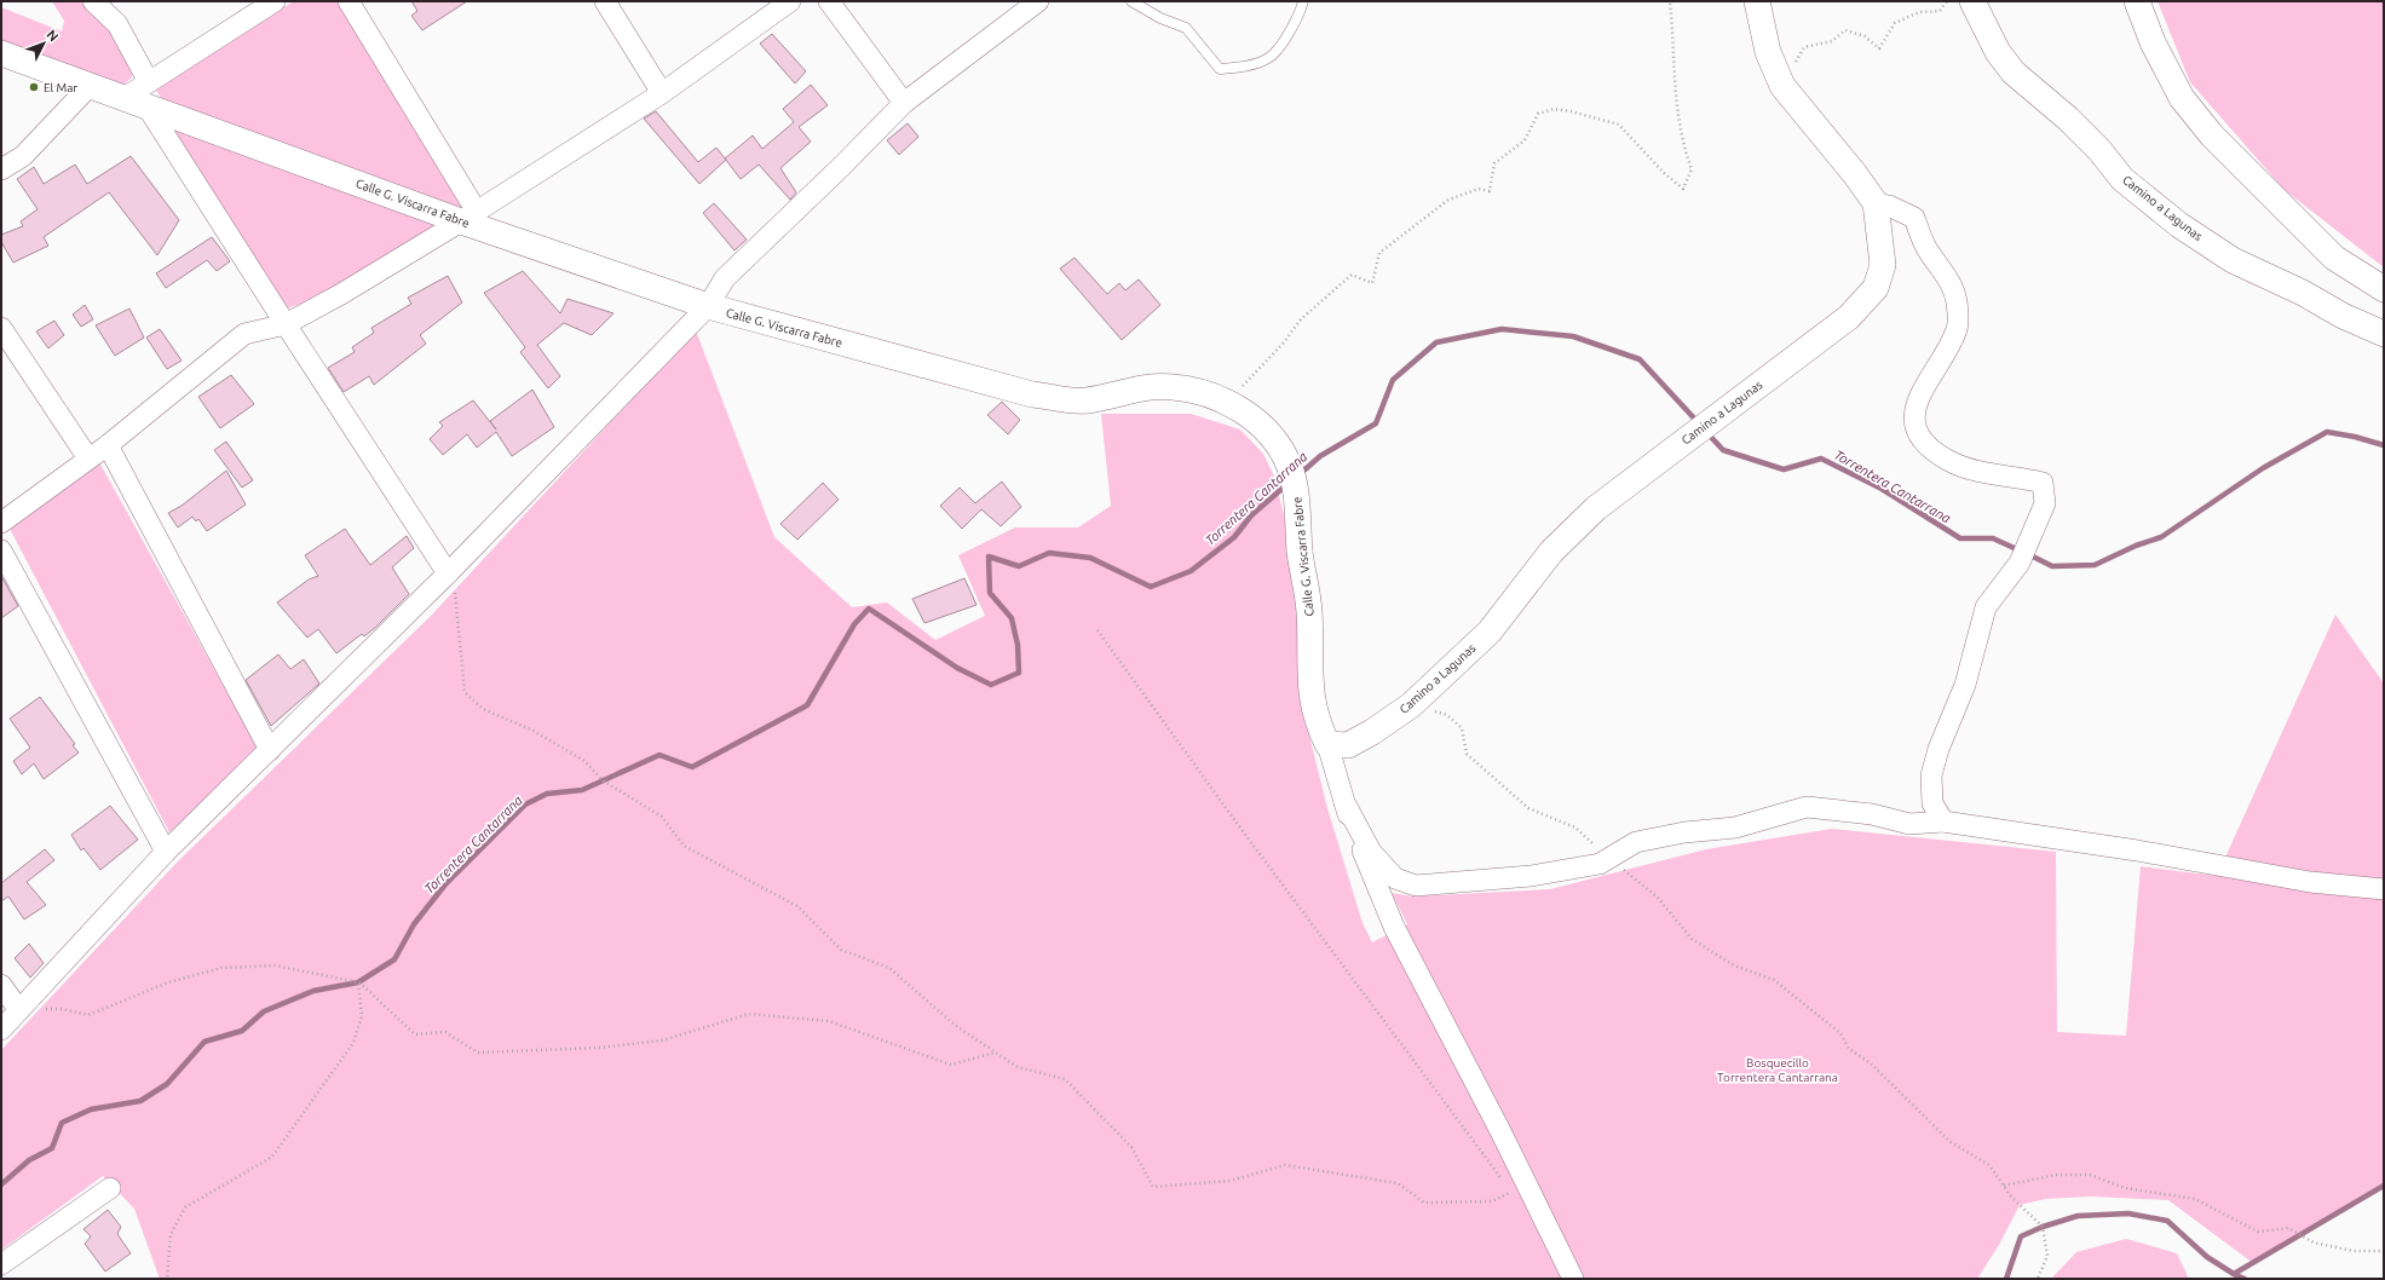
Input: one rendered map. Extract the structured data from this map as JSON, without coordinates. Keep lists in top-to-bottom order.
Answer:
{
  "streets": {
    "street": ["Calle G. Viscarra Fabre", "Camino a Lagunas"]
  },
  "crossings": [
    ["Calle G. Viscarra Fabre", "Camino a Lagunas"]
  ],
  "water": ["Torrentera Cantarrana"],
  "parks": ["Bosquecillo Torrentera Cantarrana"],
  "places": ["El Mar"],
  "north": "top right"
}
